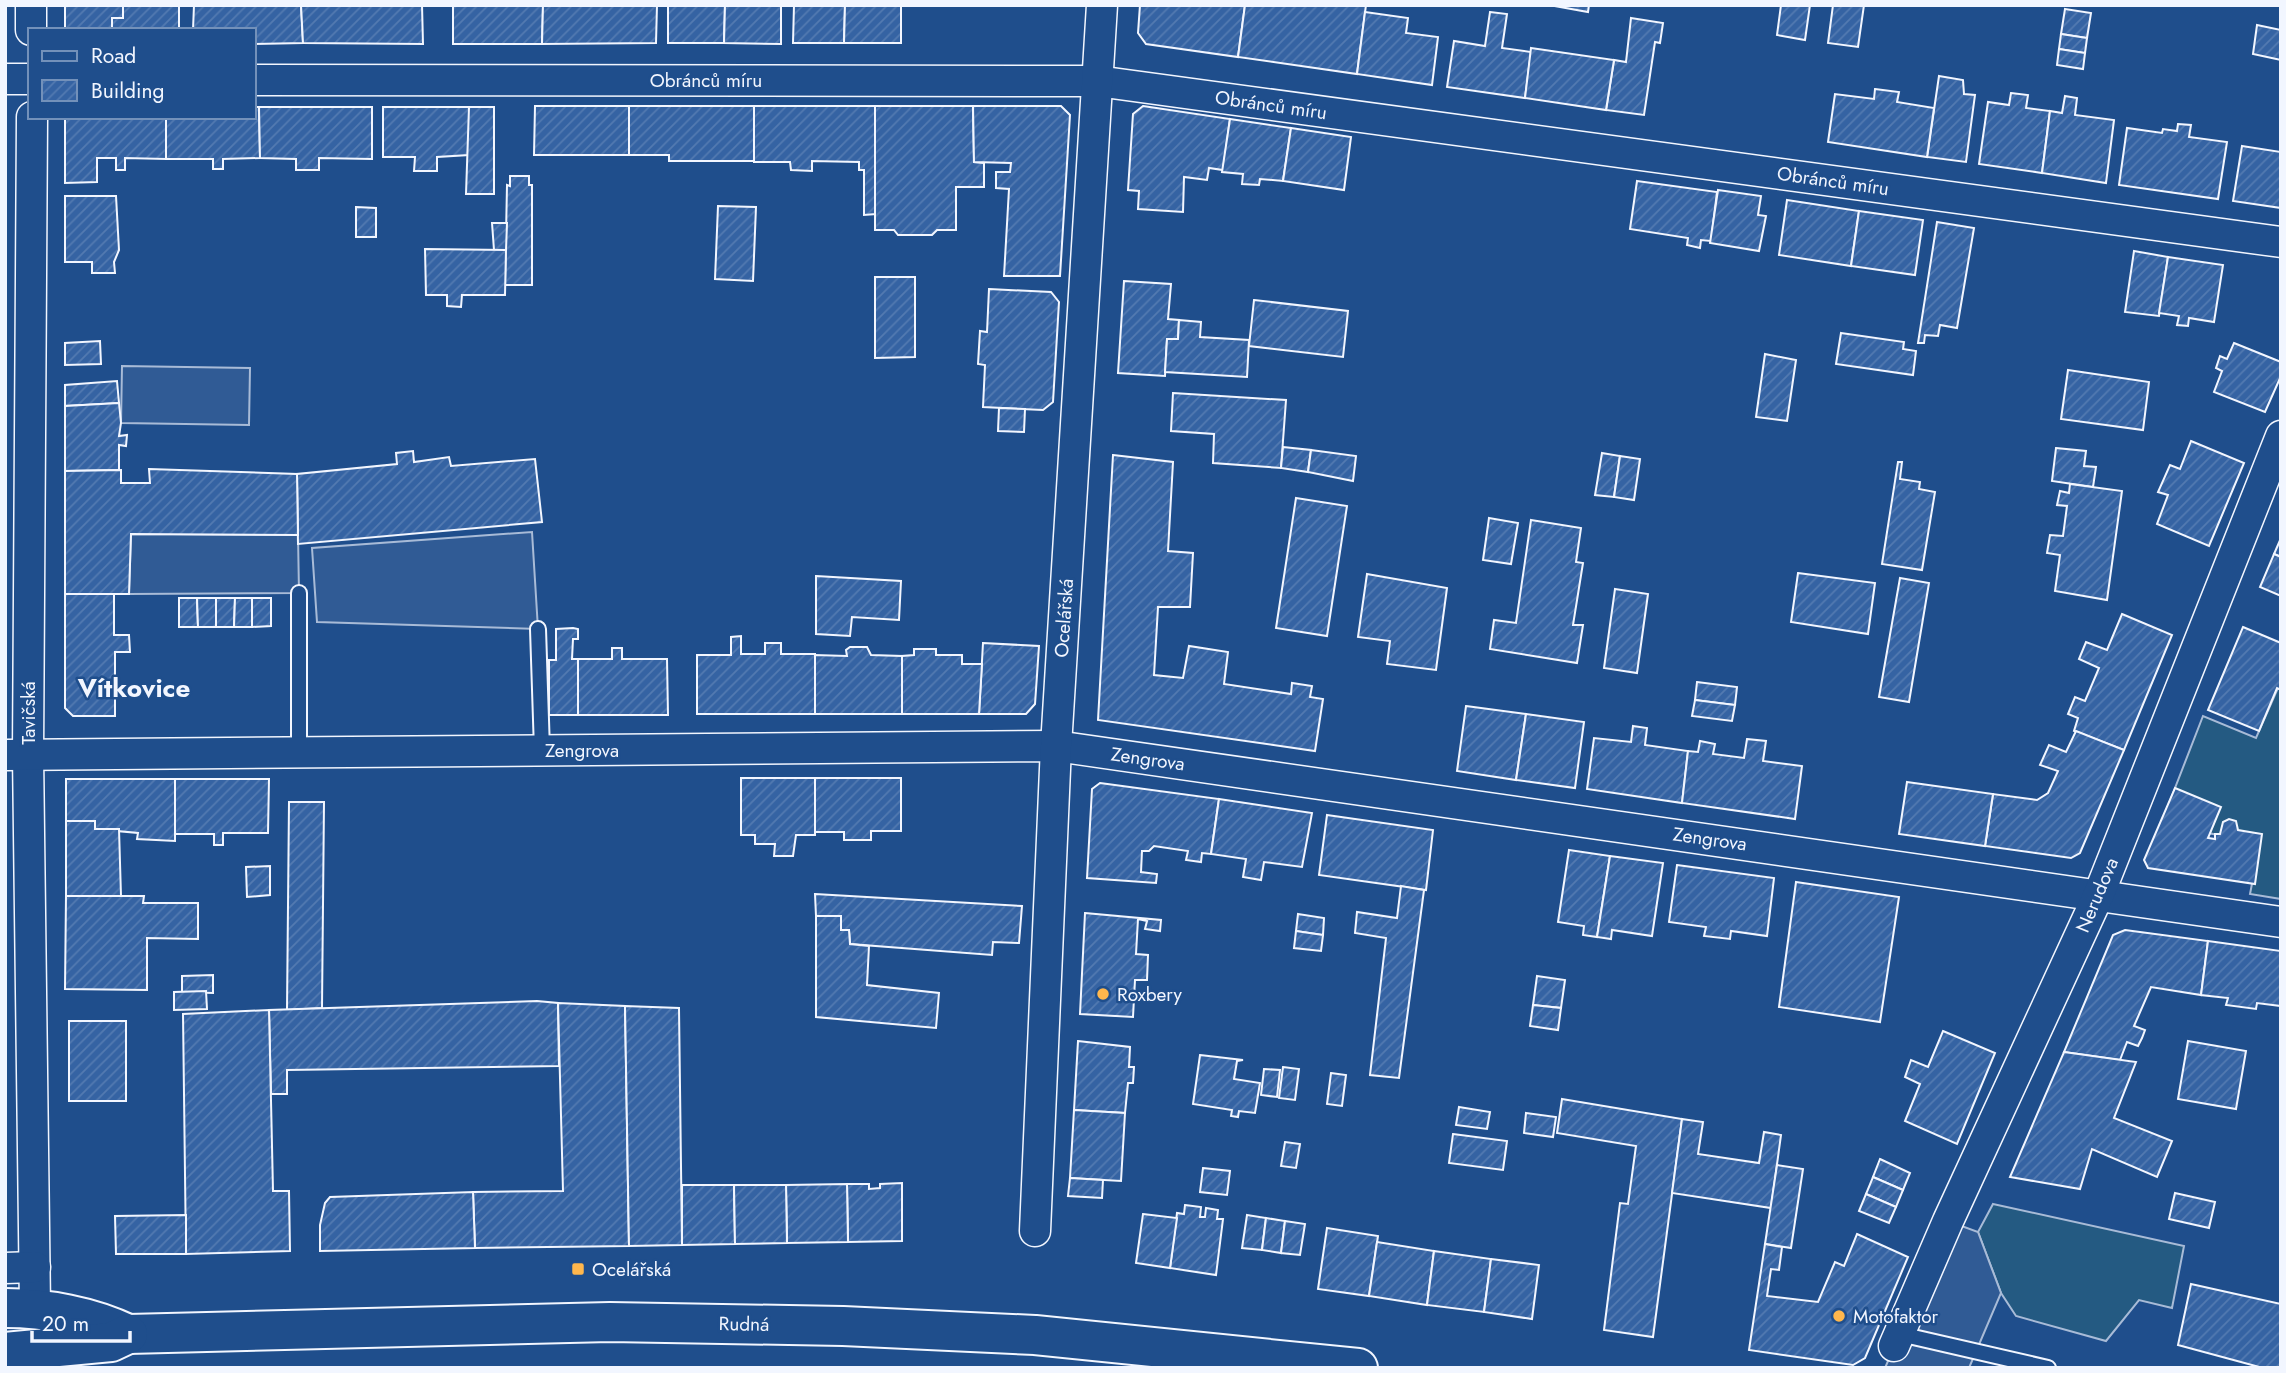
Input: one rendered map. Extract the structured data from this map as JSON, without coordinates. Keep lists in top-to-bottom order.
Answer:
{
  "streets": {
    "main road": ["Rudná"],
    "street": [
      "Obránců míru",
      "Ocelářská",
      "Tavičská",
      "Zengrova",
      "Nerudova"
    ]
  },
  "crossings": [
    ["Obránců míru", "Ocelářská"],
    ["Ocelářská", "Zengrova"],
    ["Tavičská", "Zengrova"],
    ["Tavičská", "Rudná"],
    ["Zengrova", "Nerudova"]
  ],
  "districts": ["Vítkovice"],
  "places": {
    "other": ["Roxbery", "Motofaktor"],
    "transit": ["Ocelářská"]
  },
  "legend": ["Road", "Building"],
  "scale_bar": "20 m"
}
